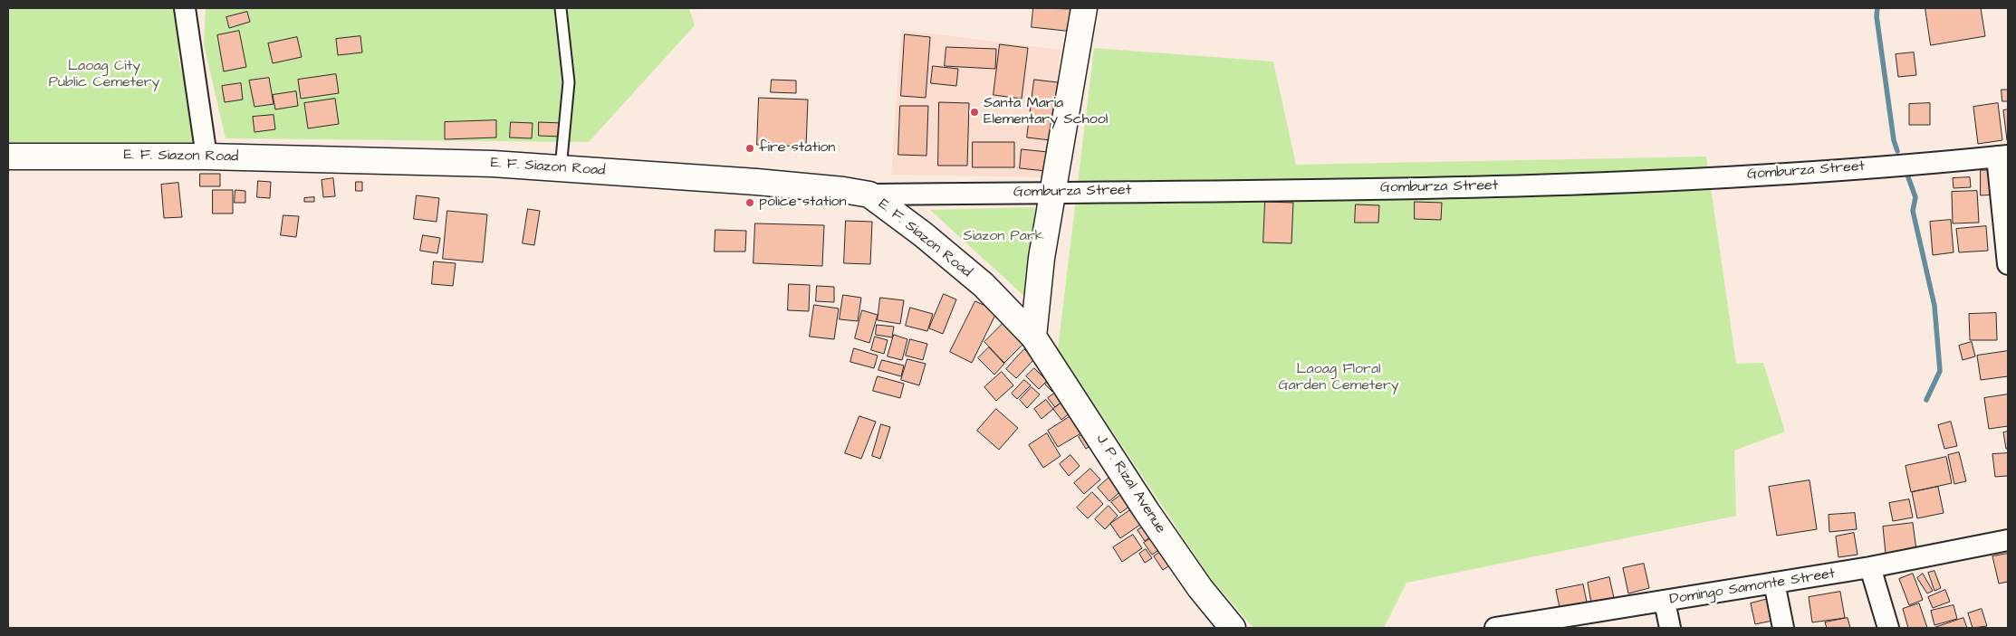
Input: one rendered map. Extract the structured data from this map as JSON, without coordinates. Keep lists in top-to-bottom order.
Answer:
{
  "streets": {
    "street": [
      "E. F. Siazon Road",
      "Gomburza Street",
      "J. P. Rizal Avenue",
      "Domingo Samonte Street"
    ]
  },
  "crossings": [
    ["E. F. Siazon Road", "Gomburza Street"],
    ["E. F. Siazon Road", "J. P. Rizal Avenue"]
  ],
  "parks": ["Laoag City Public Cemetery", "Siazon Park", "Laoag Floral Garden Cemetery"],
  "places": ["Santa Maria Elementary School", "fire station", "police station"]
}
